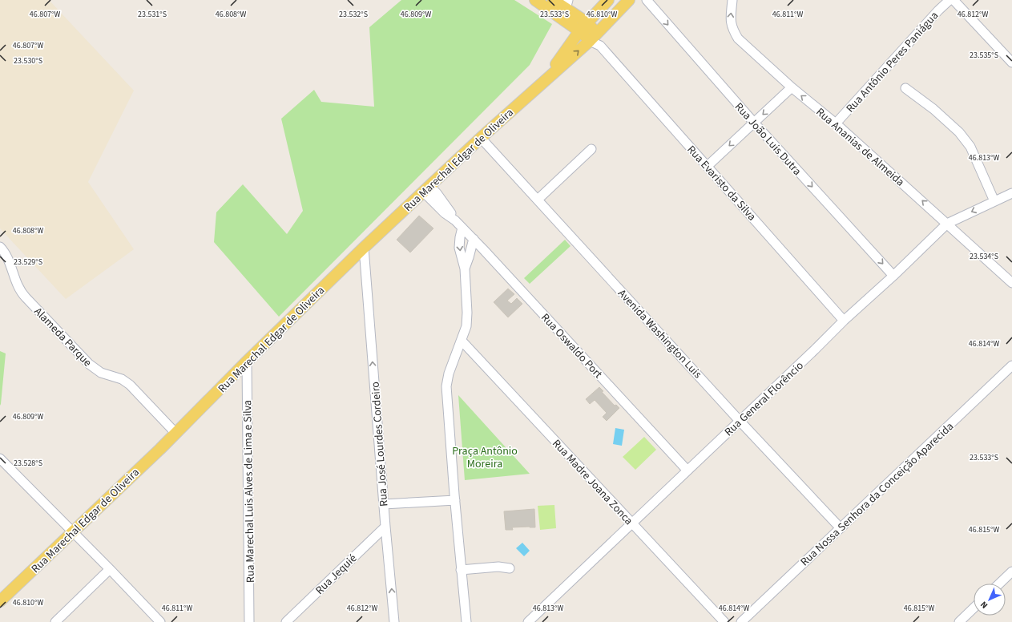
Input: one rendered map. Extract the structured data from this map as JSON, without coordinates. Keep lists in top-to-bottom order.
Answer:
{
  "streets": {
    "main road": ["Rua Marechal Edgar de Oliveira"],
    "street": [
      "Rua Antônio Peres Paniágua",
      "Rua João Luis Dutra",
      "Rua Ananias de Almeida",
      "Rua Evaristo da Silva",
      "Avenida Washington Luis",
      "Alameda Parque",
      "Rua Oswaldo Port",
      "Rua General Florêncio",
      "Rua José Lourdes Cordeiro",
      "Rua Madre Joana Zonca",
      "Rua Marechal Luis Alves de Lima e Silva",
      "Rua Nossa Senhora da Conceição Aparecida",
      "Rua Jequié"
    ]
  },
  "crossings": [
    ["Rua Antônio Peres Paniágua", "Rua Ananias de Almeida"],
    ["Rua João Luis Dutra", "Rua General Florêncio"],
    ["Rua Ananias de Almeida", "Rua General Florêncio"],
    ["Rua Marechal Edgar de Oliveira", "Rua Evaristo da Silva"],
    ["Rua Marechal Edgar de Oliveira", "Avenida Washington Luis"],
    ["Rua Marechal Edgar de Oliveira", "Alameda Parque"],
    ["Rua Marechal Edgar de Oliveira", "Rua Oswaldo Port"],
    ["Rua Marechal Edgar de Oliveira", "Rua José Lourdes Cordeiro"],
    ["Rua Marechal Edgar de Oliveira", "Rua Marechal Luis Alves de Lima e Silva"],
    ["Rua Evaristo da Silva", "Rua General Florêncio"],
    ["Avenida Washington Luis", "Rua General Florêncio"],
    ["Avenida Washington Luis", "Rua Nossa Senhora da Conceição Aparecida"],
    ["Rua Oswaldo Port", "Rua General Florêncio"],
    ["Rua General Florêncio", "Rua Madre Joana Zonca"],
    ["Rua José Lourdes Cordeiro", "Rua Jequié"]
  ],
  "one_way": ["Rua João Luis Dutra"],
  "parks": ["Praça Antônio Moreira"],
  "north": "bottom left",
  "coordinates": [
    "46.807°W",
    "23.531°S",
    "46.808°W",
    "23.532°S",
    "46.809°W",
    "23.533°S",
    "46.810°W",
    "46.811°W",
    "46.812°W",
    "23.535°S",
    "23.530°S",
    "46.813°W",
    "23.534°S",
    "23.529°S",
    "46.814°W",
    "23.528°S",
    "46.815°W"
  ]
}
